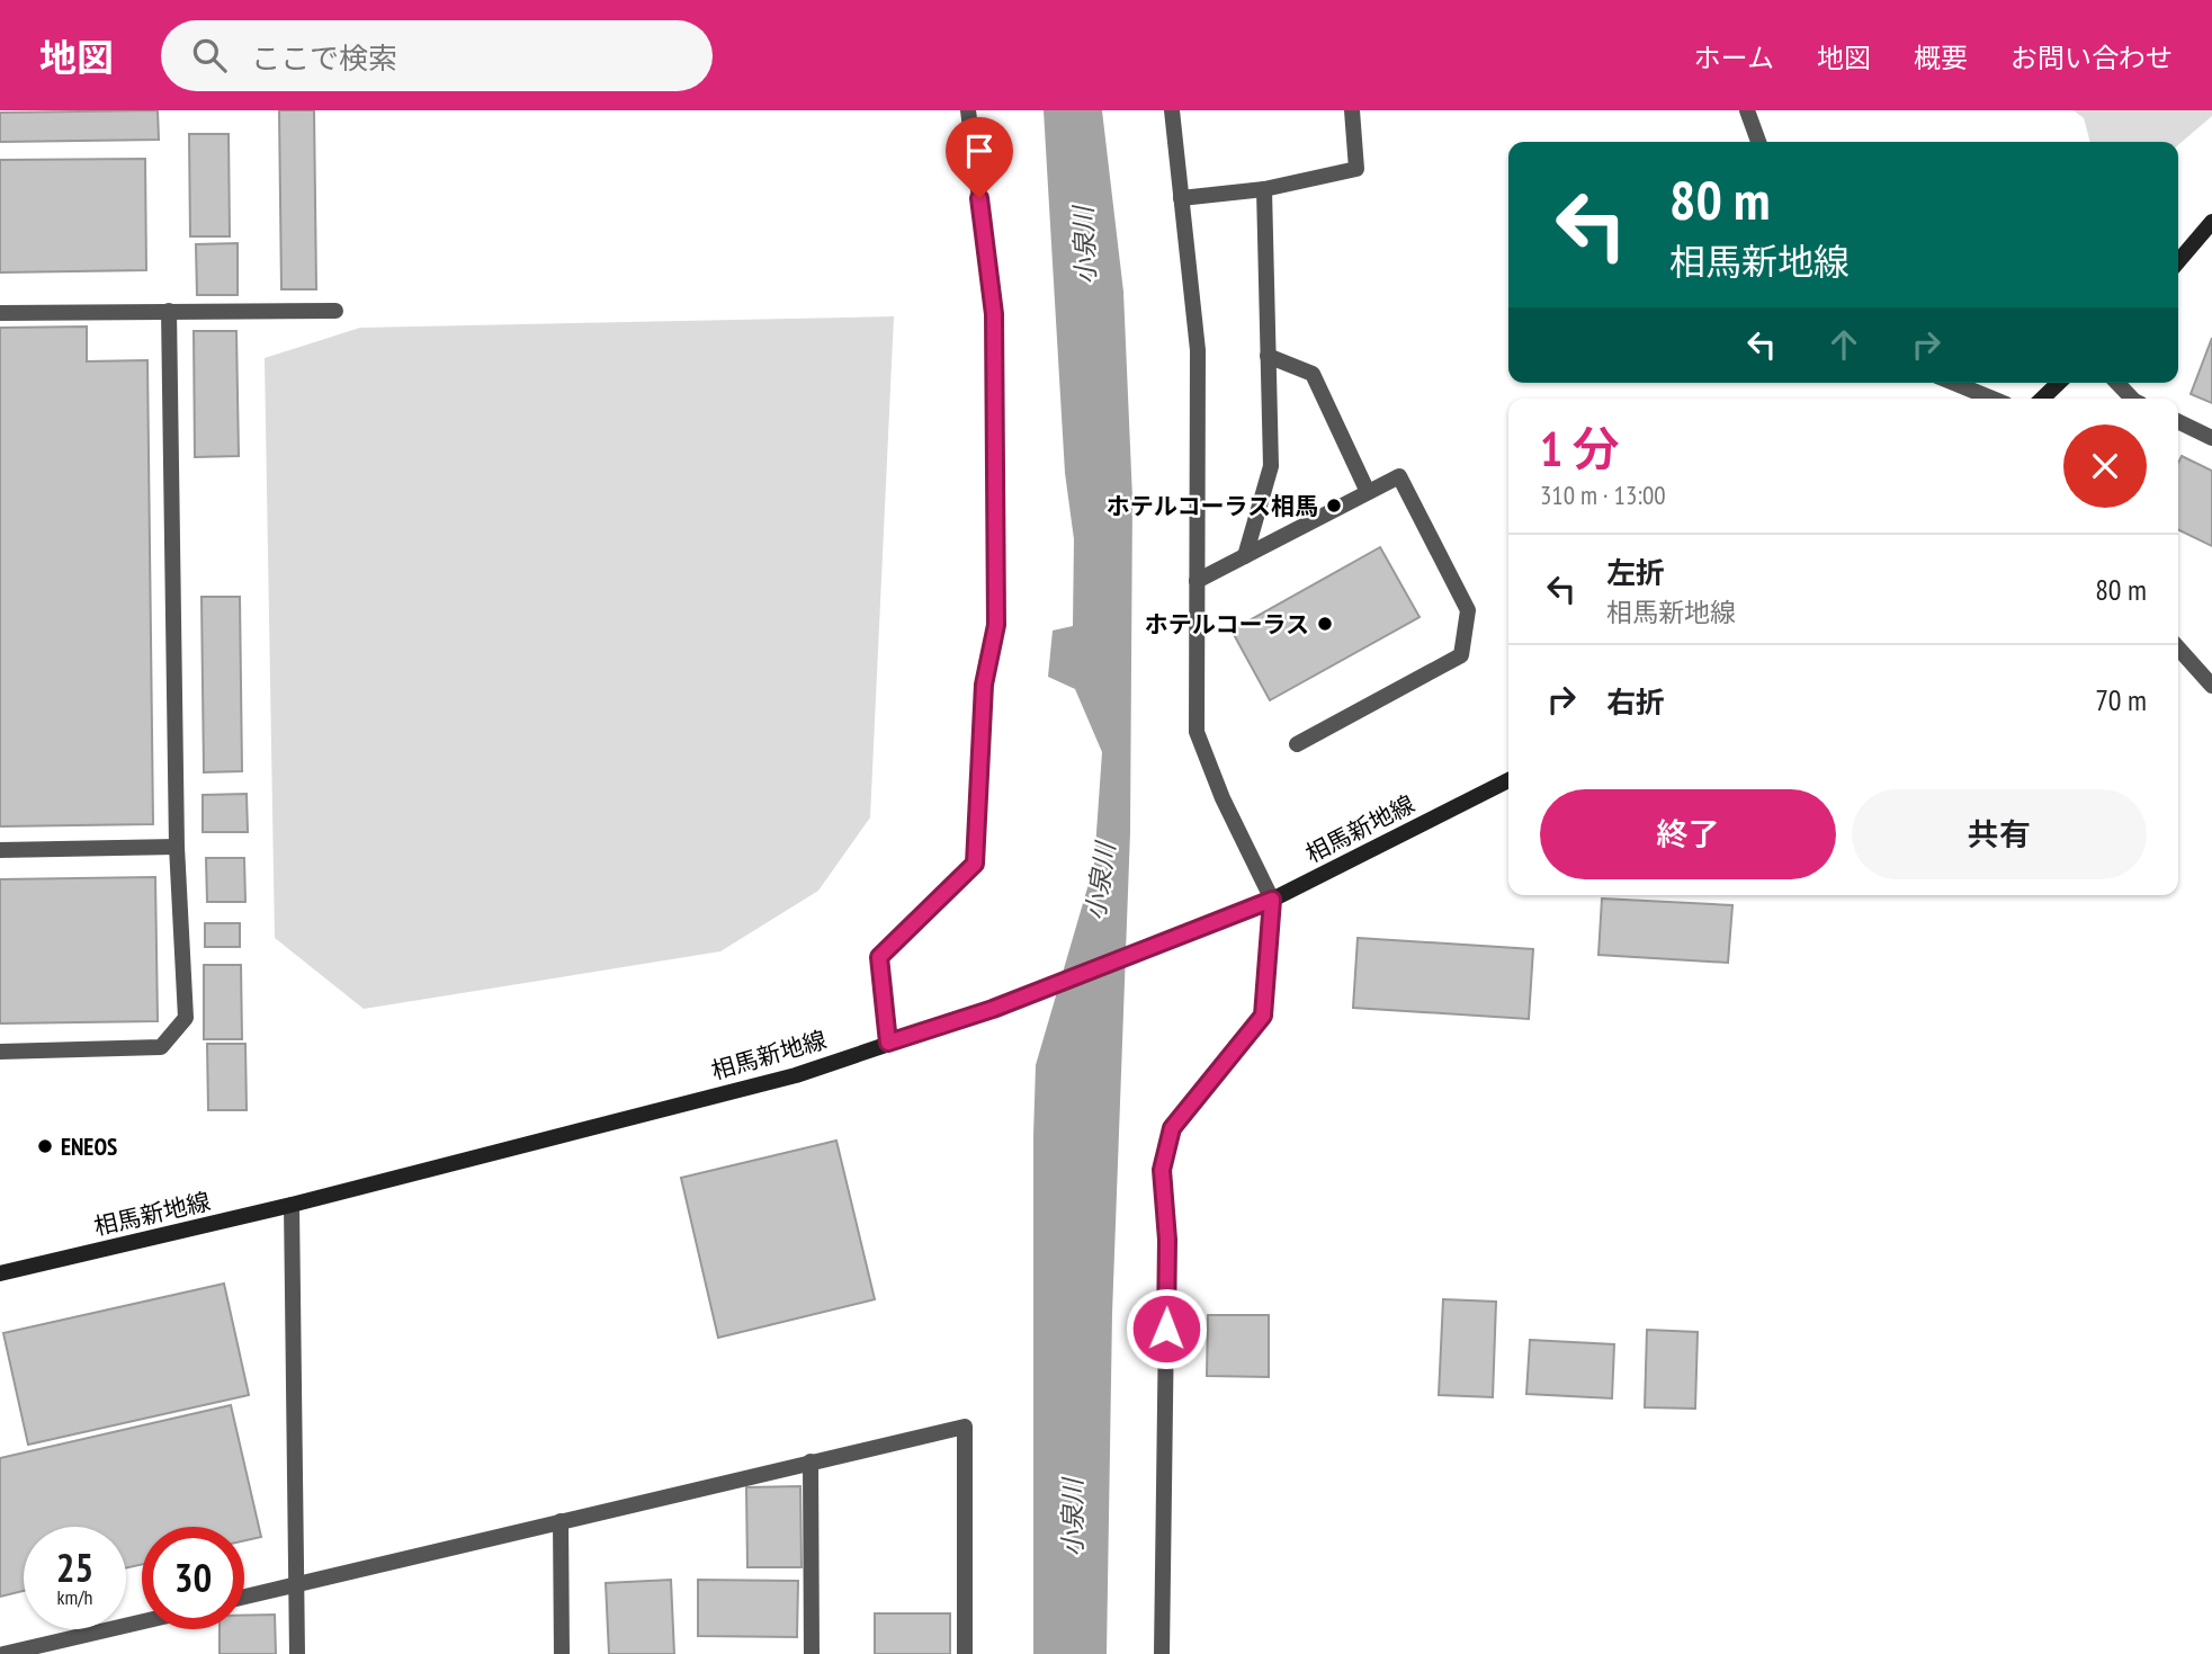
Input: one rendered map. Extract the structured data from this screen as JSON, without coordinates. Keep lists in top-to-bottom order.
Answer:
{
  "streets": {
    "main road": ["相馬新地線"]
  },
  "water": ["小泉川"],
  "places": ["ホテルコーラス相馬", "ホテルコーラス", "ENEOS"],
  "page": {
    "header": "地図",
    "search": "ここで検索",
    "nav": [
      "ホーム",
      "地図",
      "概要",
      "お問い合わせ"
    ],
    "turn": ["80 m", "相馬新地線"],
    "heading": ["1 分", "310 m · 13:00"],
    "list": [
      {
        "name": "左折",
        "note": "相馬新地線",
        "value": "80 m"
      },
      {
        "name": "右折",
        "value": "70 m"
      }
    ],
    "buttons": ["終了", "共有"],
    "speed": "25 km/h",
    "limit": "30"
  }
}
